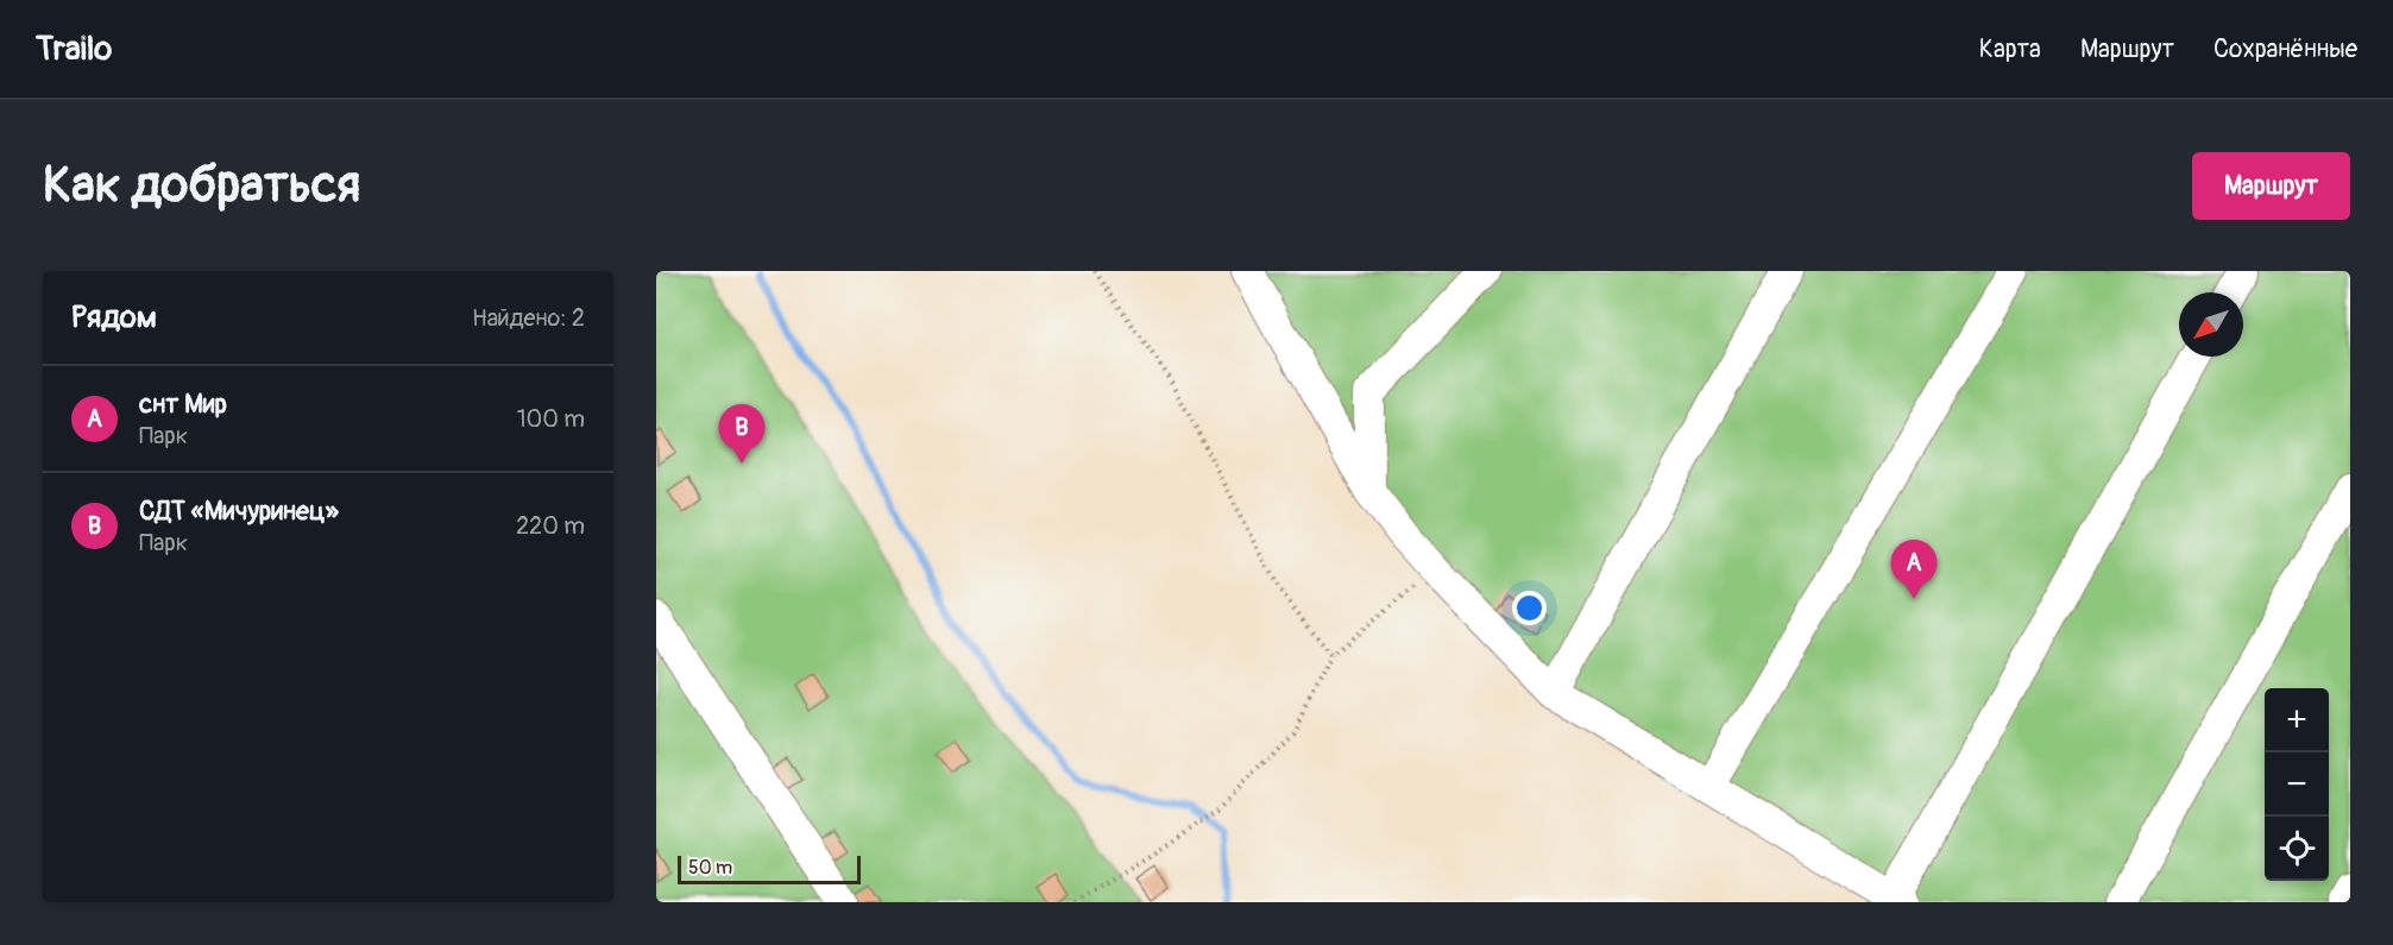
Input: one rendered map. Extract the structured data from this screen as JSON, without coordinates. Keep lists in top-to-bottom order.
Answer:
{
  "scale_bar": "50 m",
  "north": "bottom left",
  "page": {
    "header": "Trailo",
    "nav": ["Карта", "Маршрут", "Сохранённые"],
    "buttons": "Маршрут",
    "title": "Как добраться",
    "heading": ["Рядом", "Найдено: 2"],
    "list": [
      {
        "mark": "A",
        "name": "снт Мир",
        "note": "Парк",
        "value": "100 m"
      },
      {
        "mark": "B",
        "name": "СДТ «Мичуринец»",
        "note": "Парк",
        "value": "220 m"
      }
    ],
    "pins": ["B", "A"],
    "map_buttons": ["+", "−"],
    "scale": "50 m"
  }
}
